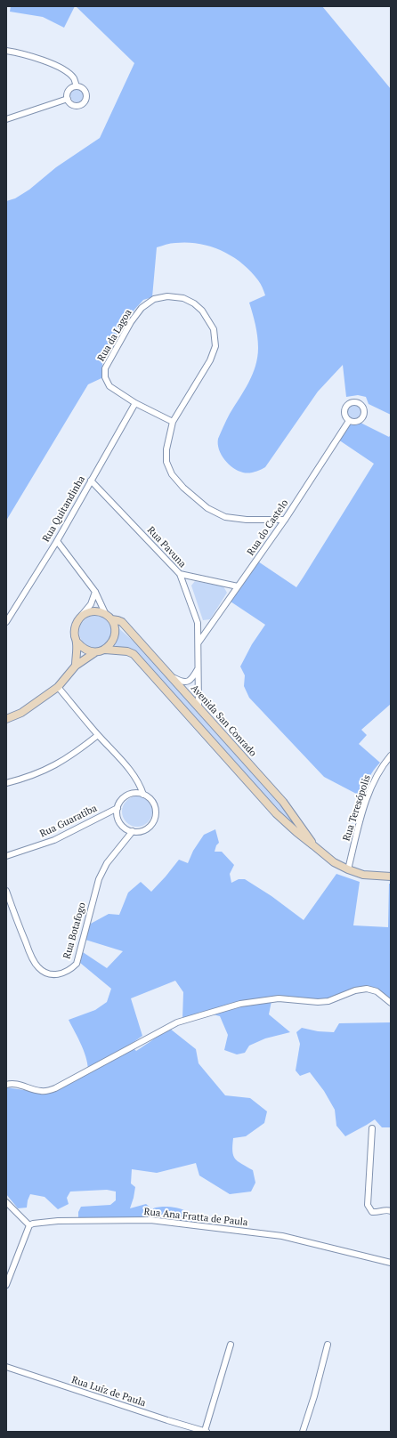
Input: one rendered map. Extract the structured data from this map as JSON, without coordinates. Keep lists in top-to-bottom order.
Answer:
{
  "streets": {
    "street": [
      "Rua da Lagoa",
      "Rua Quitandinha",
      "Rua do Castelo",
      "Rua Pavuna",
      "Avenida San Conrado",
      "Rua Teresópolis",
      "Rua Guaratiba",
      "Rua Botafogo",
      "Rua Ana Fratta de Paula",
      "Rua Luíz de Paula"
    ]
  },
  "crossings": [
    ["Rua da Lagoa", "Rua Quitandinha"],
    ["Rua da Lagoa", "Rua do Castelo"],
    ["Rua Quitandinha", "Rua Pavuna"],
    ["Rua do Castelo", "Rua Pavuna"],
    ["Rua Pavuna", "Avenida San Conrado"],
    ["Avenida San Conrado", "Rua Teresópolis"],
    ["Rua Guaratiba", "Rua Botafogo"]
  ]
}
